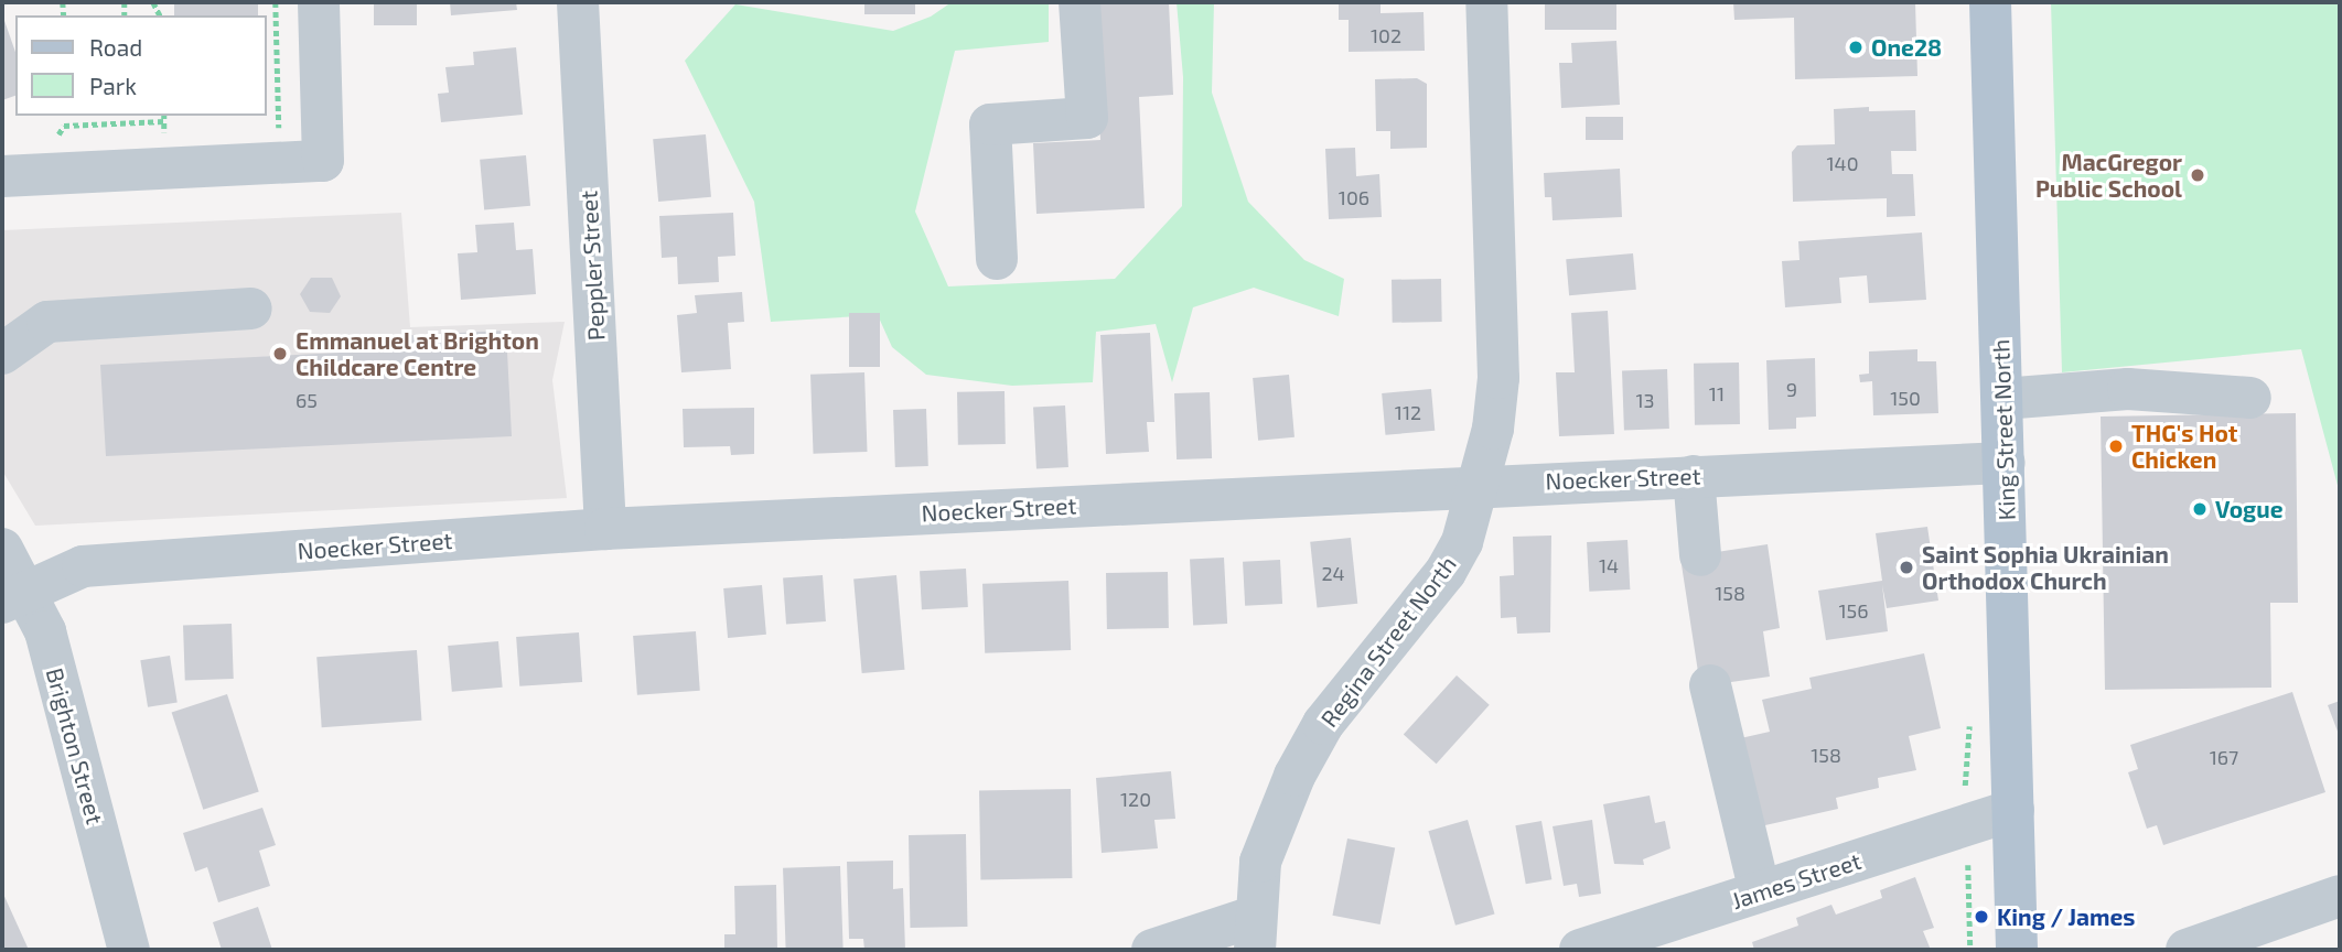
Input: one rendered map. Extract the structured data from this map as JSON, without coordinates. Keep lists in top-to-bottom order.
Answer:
{
  "streets": {
    "main road": ["King Street North"],
    "street": [
      "Peppler Street",
      "Noecker Street",
      "Regina Street North",
      "Brighton Street",
      "James Street"
    ]
  },
  "crossings": [
    ["Peppler Street", "Noecker Street"],
    ["King Street North", "Noecker Street"],
    ["King Street North", "James Street"],
    ["Noecker Street", "Regina Street North"],
    ["Noecker Street", "Brighton Street"]
  ],
  "places": [
    "One28",
    "MacGregor Public School",
    "Emmanuel at Brighton Childcare Centre",
    "THG's Hot Chicken",
    "Vogue",
    "Saint Sophia Ukrainian Orthodox Church",
    "King / James"
  ],
  "house_numbers": [
    "102",
    "140",
    "106",
    "9",
    "11",
    "150",
    "65",
    "13",
    "112",
    "14",
    "24",
    "158",
    "156",
    "158",
    "167",
    "120"
  ],
  "legend": ["Road", "Park"]
}
